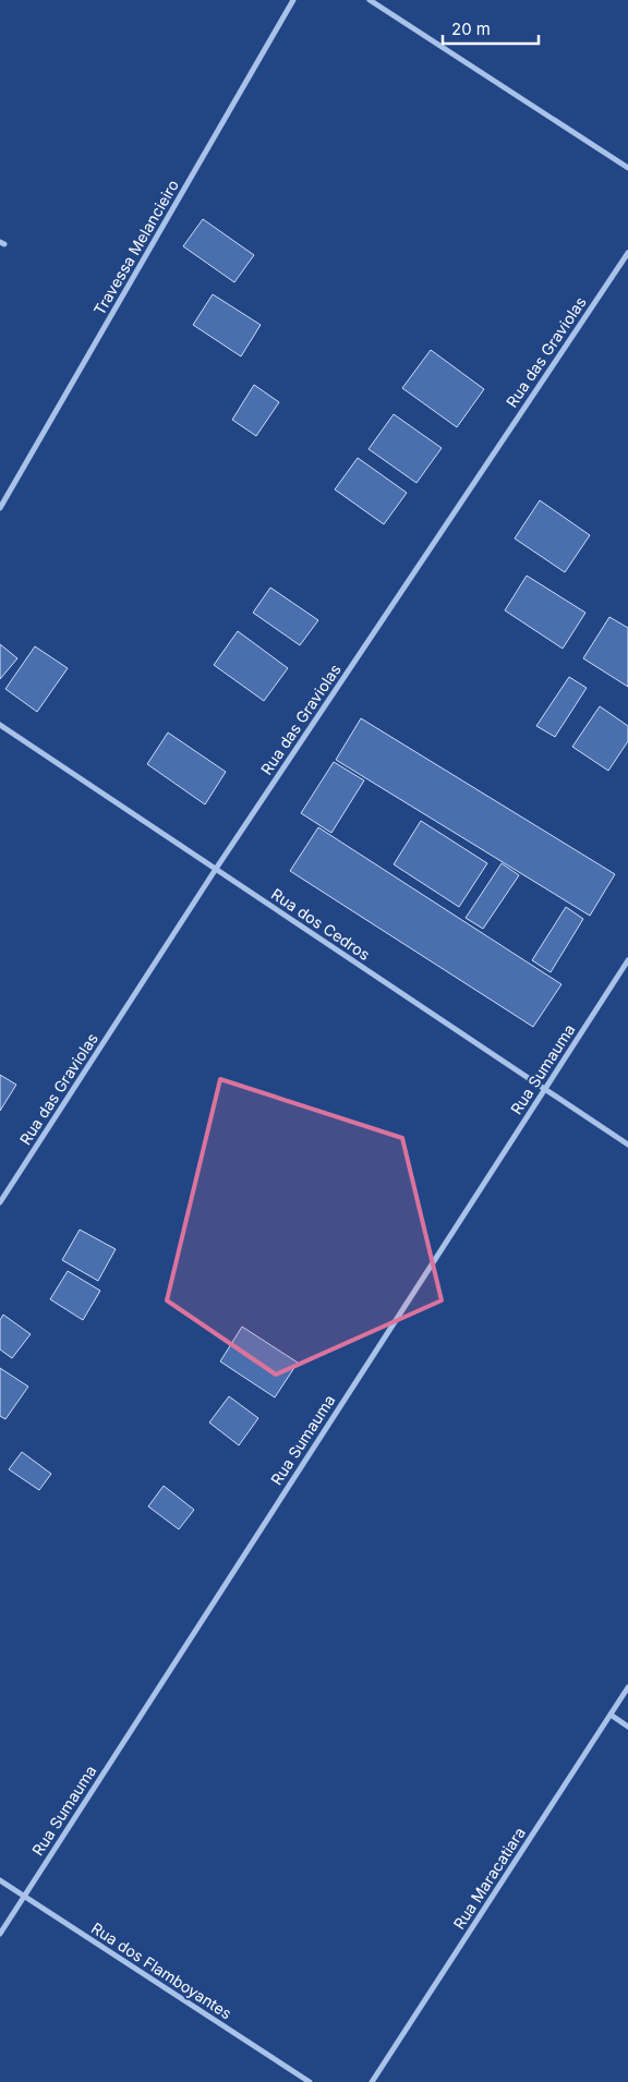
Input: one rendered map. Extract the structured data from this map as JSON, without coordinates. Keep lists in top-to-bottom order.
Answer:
{
  "streets": {
    "street": [
      "Travessa Melancieiro",
      "Rua das Graviolas",
      "Rua dos Cedros",
      "Rua Sumauma",
      "Rua Maracatiara",
      "Rua dos Flamboyantes"
    ]
  },
  "crossings": [
    ["Rua das Graviolas", "Rua dos Cedros"],
    ["Rua dos Cedros", "Rua Sumauma"],
    ["Rua Sumauma", "Rua dos Flamboyantes"]
  ],
  "scale_bar": "20 m"
}
